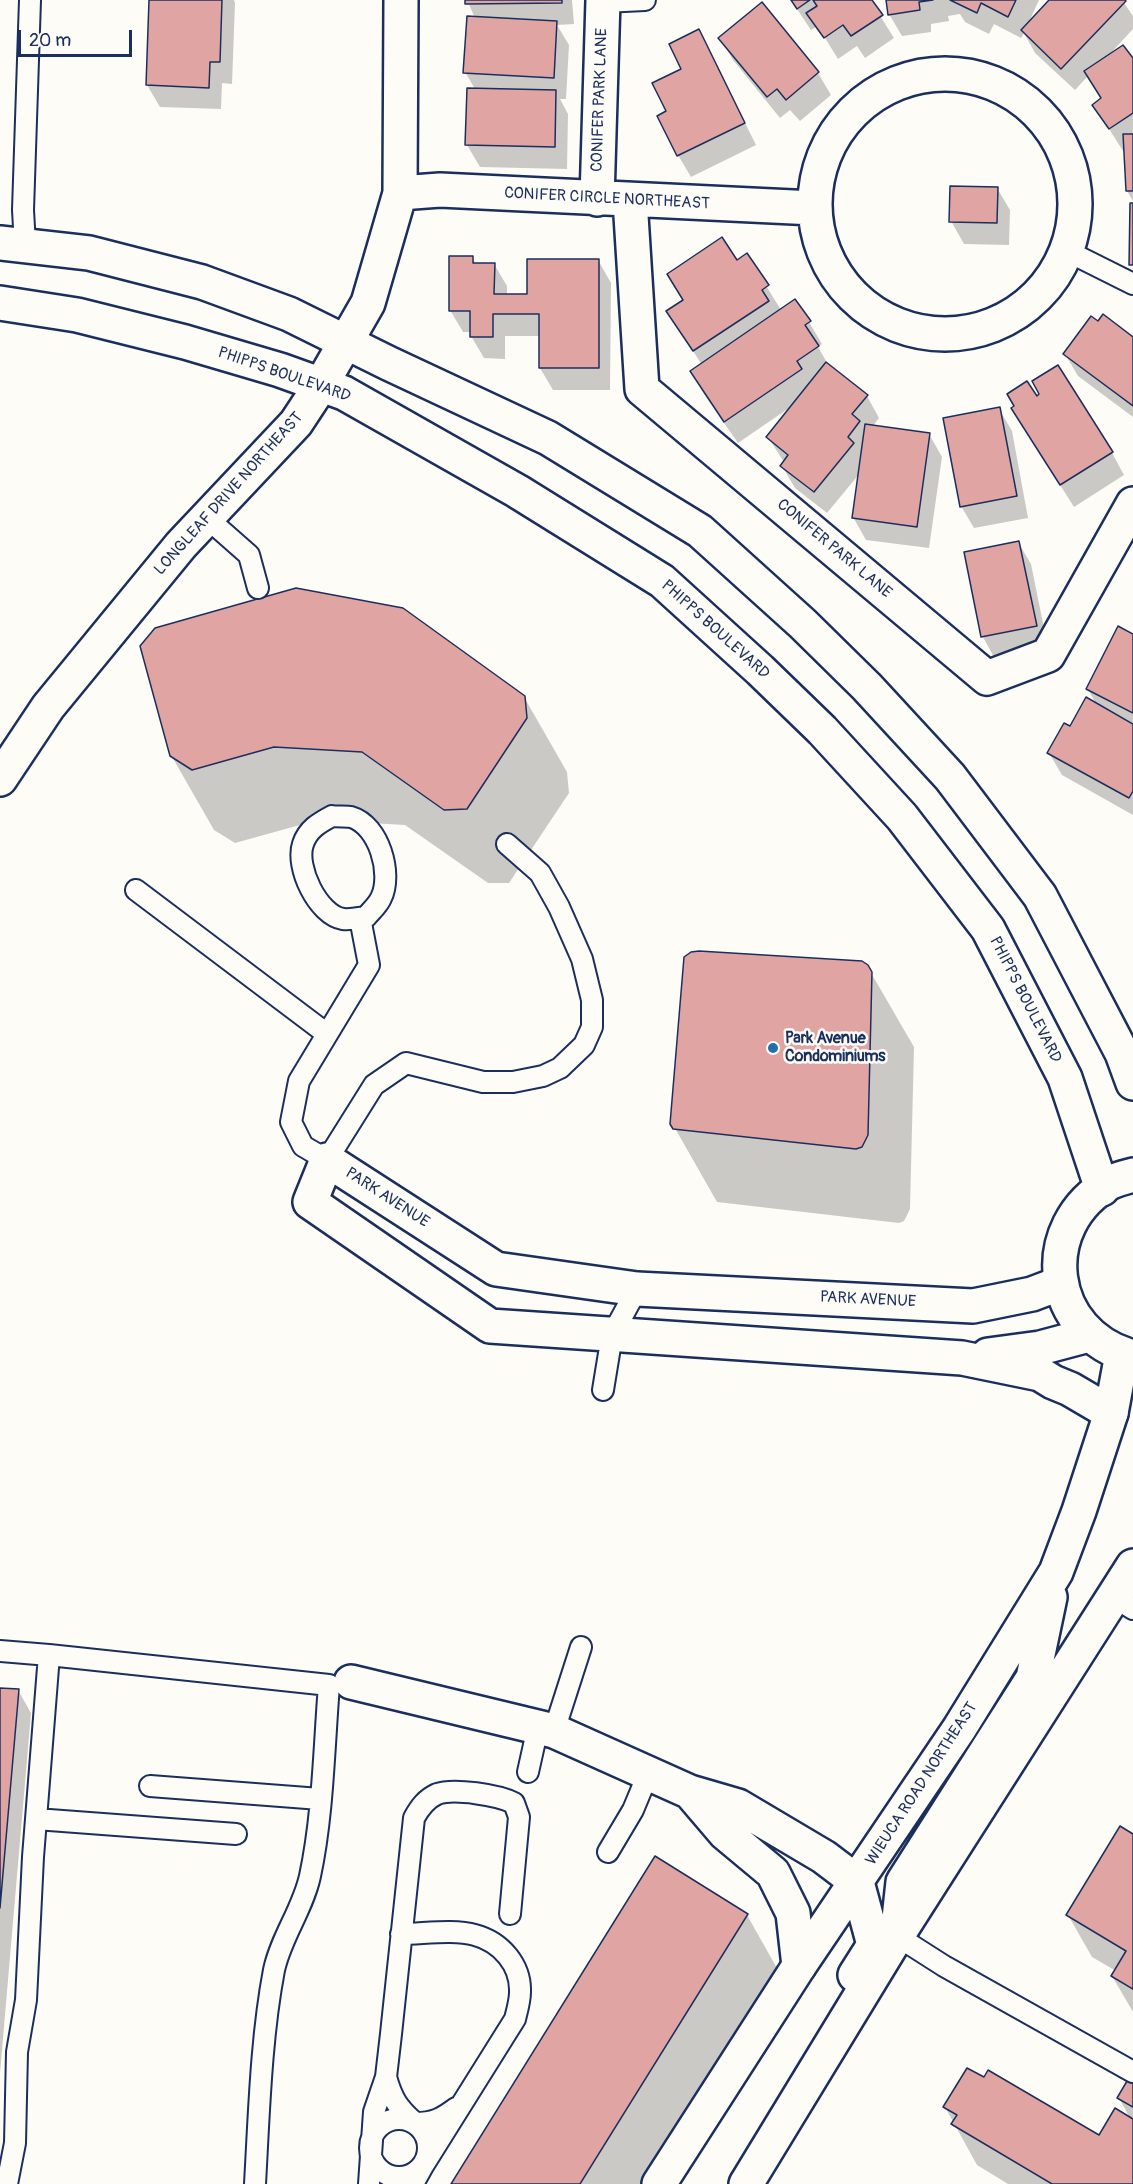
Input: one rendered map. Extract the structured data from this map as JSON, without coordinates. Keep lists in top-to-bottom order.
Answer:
{
  "streets": {
    "street": [
      "CONIFER PARK LANE",
      "CONIFER CIRCLE NORTHEAST",
      "PHIPPS BOULEVARD",
      "LONGLEAF DRIVE NORTHEAST",
      "PARK AVENUE",
      "WIEUCA ROAD NORTHEAST"
    ]
  },
  "crossings": [
    ["CONIFER PARK LANE", "CONIFER CIRCLE NORTHEAST"],
    ["CONIFER CIRCLE NORTHEAST", "LONGLEAF DRIVE NORTHEAST"],
    ["PHIPPS BOULEVARD", "LONGLEAF DRIVE NORTHEAST"],
    ["PARK AVENUE", "WIEUCA ROAD NORTHEAST"]
  ],
  "places": ["Park Avenue Condominiums"],
  "scale_bar": "20 m"
}
